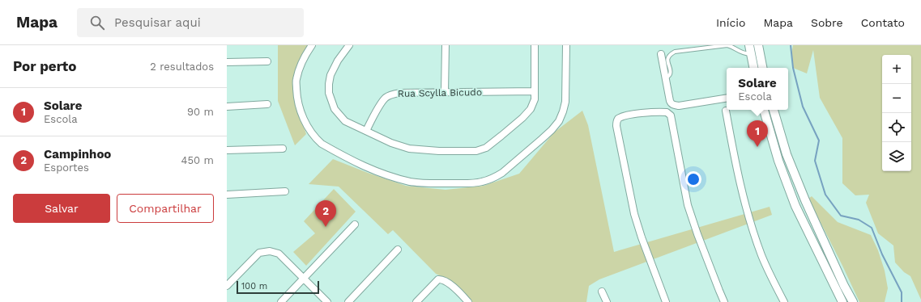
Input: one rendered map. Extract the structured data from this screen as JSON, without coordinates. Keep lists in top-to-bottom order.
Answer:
{
  "streets": {
    "street": ["Rua Scylla Bicudo"]
  },
  "scale_bar": "100 m",
  "page": {
    "header": "Mapa",
    "search": "Pesquisar aqui",
    "nav": [
      "Início",
      "Mapa",
      "Sobre",
      "Contato"
    ],
    "heading": ["Por perto", "2 resultados"],
    "map_buttons": ["+", "−"],
    "popup": ["Solare", "Escola"],
    "list": [
      {
        "mark": "1",
        "name": "Solare",
        "note": "Escola",
        "value": "90 m"
      },
      {
        "mark": "2",
        "name": "Campinhoo",
        "note": "Esportes",
        "value": "450 m"
      }
    ],
    "pins": ["1", "2"],
    "buttons": ["Salvar", "Compartilhar"],
    "scale": "100 m"
  }
}
